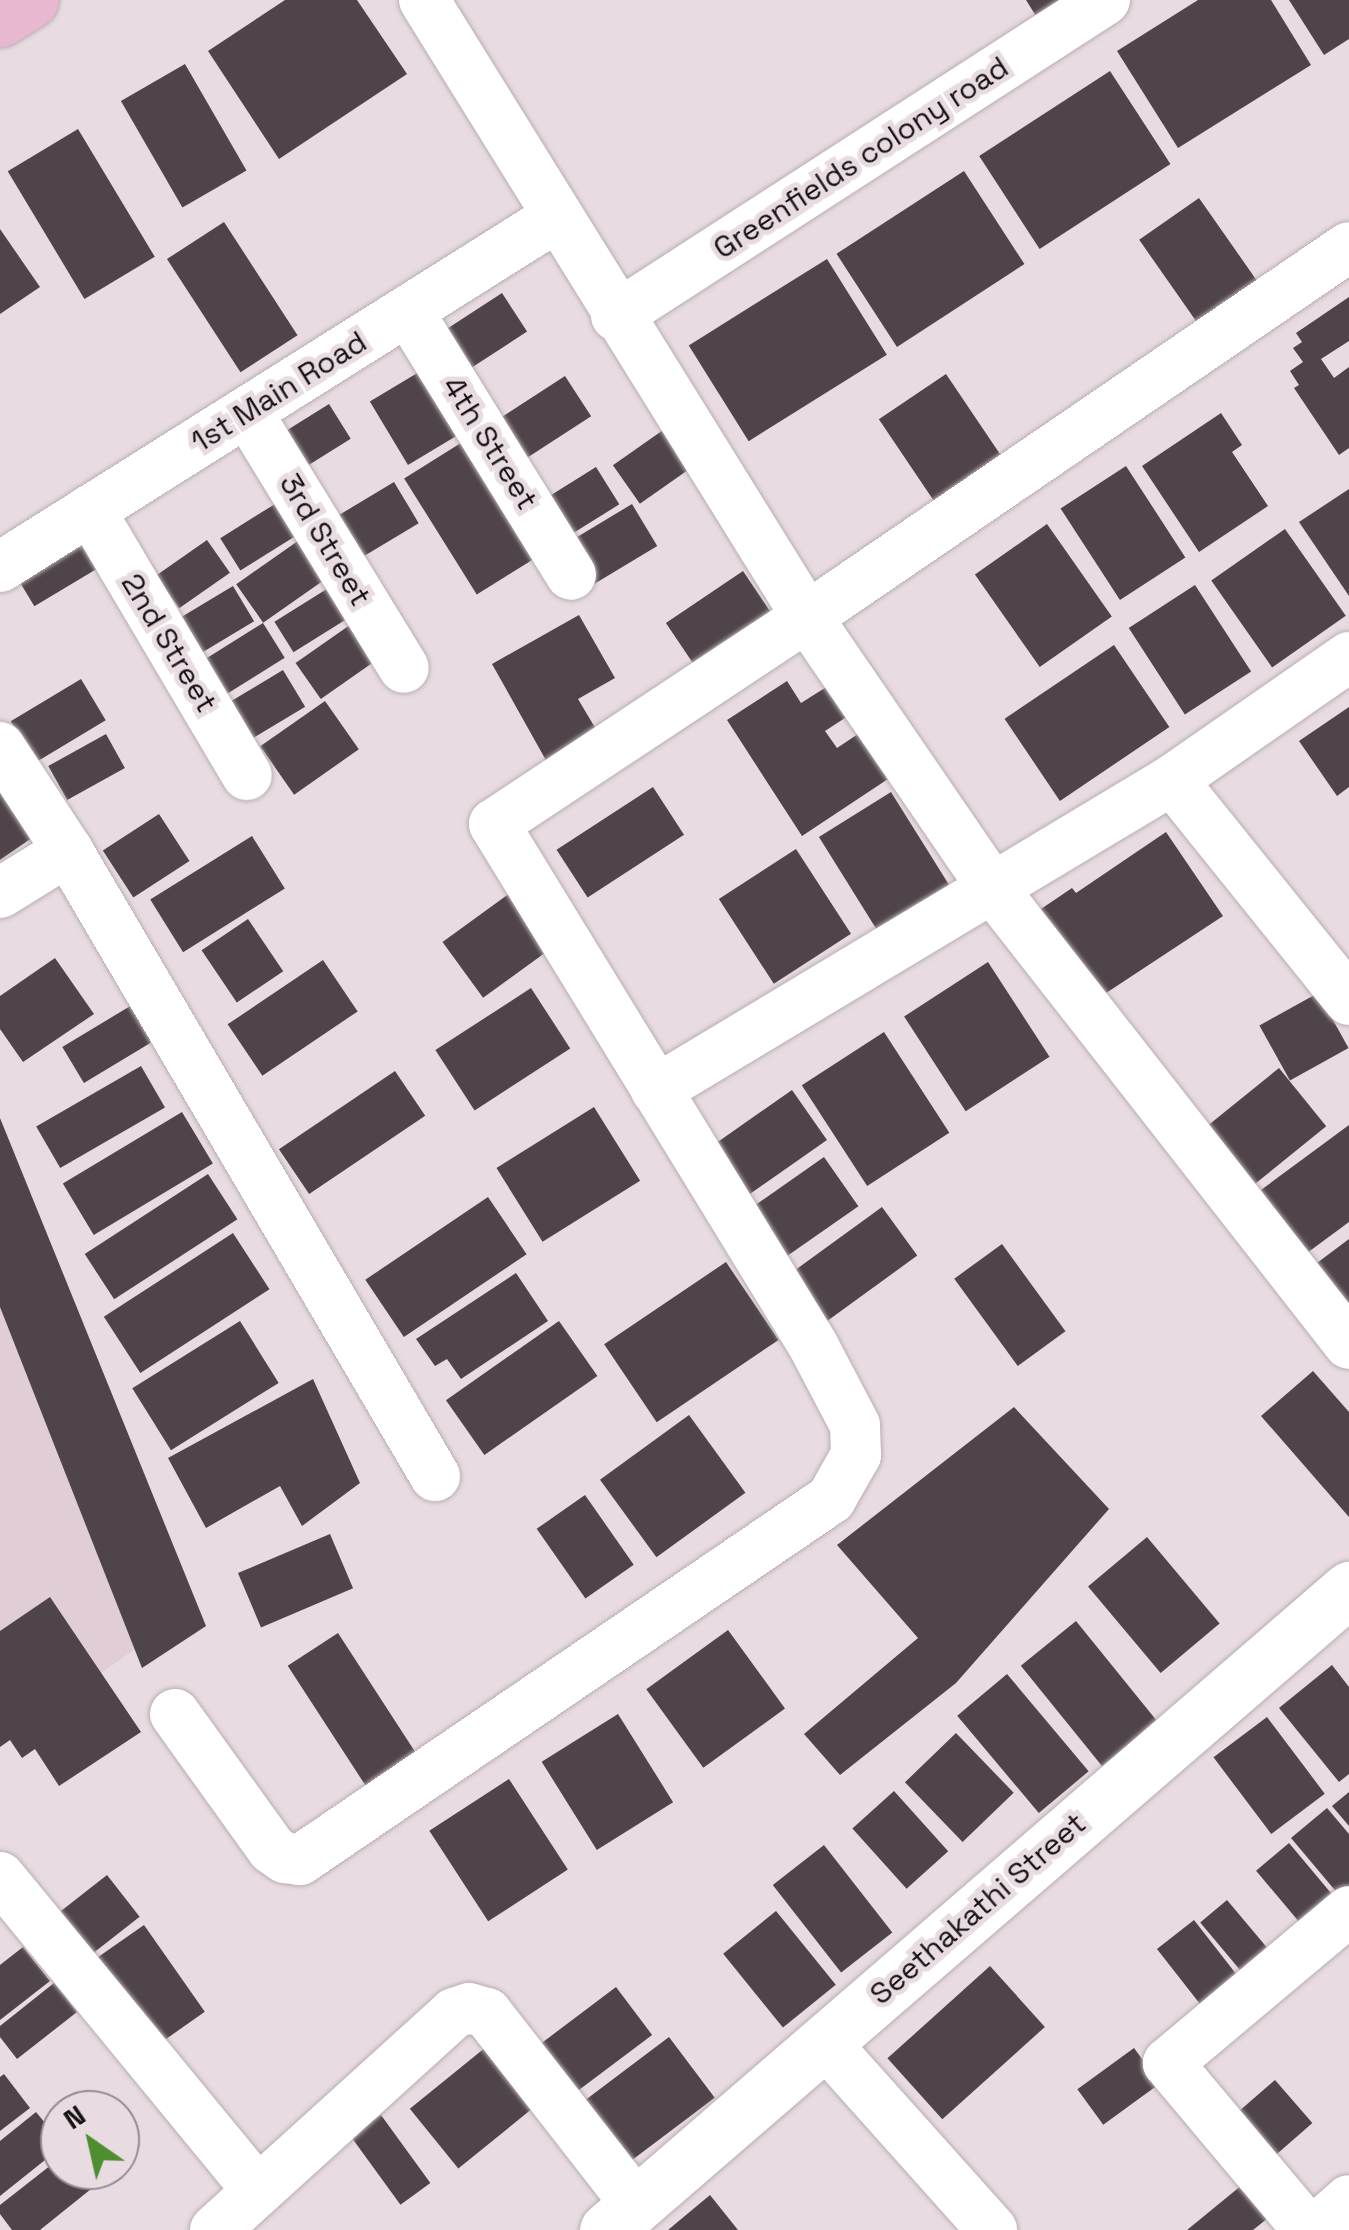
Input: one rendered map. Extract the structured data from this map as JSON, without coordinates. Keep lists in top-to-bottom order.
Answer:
{
  "streets": {
    "street": [
      "Greenfields colony road",
      "1st Main Road",
      "4th Street",
      "3rd Street",
      "2nd Street",
      "Seethakathi Street"
    ]
  },
  "crossings": [
    ["1st Main Road", "4th Street"],
    ["1st Main Road", "3rd Street"],
    ["1st Main Road", "2nd Street"]
  ],
  "north": "top left"
}
